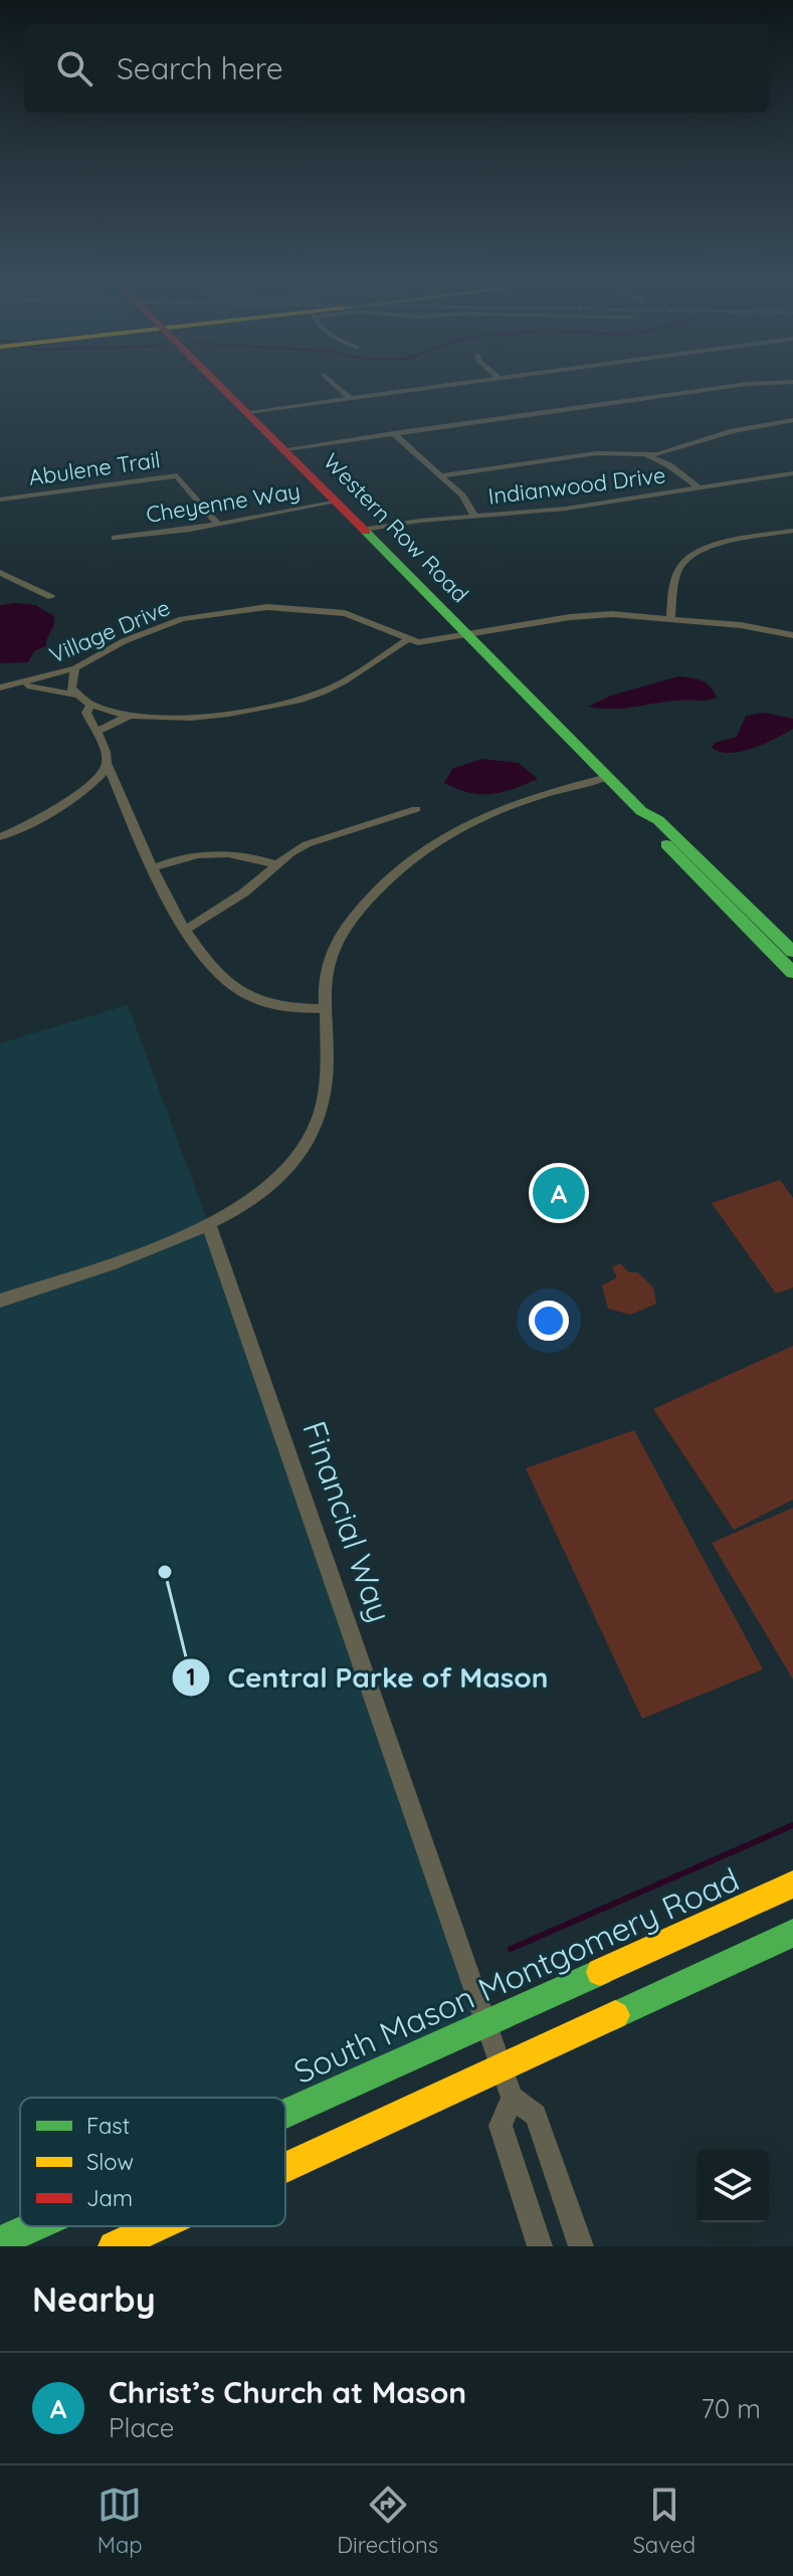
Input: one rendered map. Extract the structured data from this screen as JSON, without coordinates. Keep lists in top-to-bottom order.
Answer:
{
  "streets": {
    "street": [
      "Abulene Trail",
      "Indianwood Drive",
      "Cheyenne Way",
      "Western Row Road",
      "Village Drive",
      "Financial Way",
      "South Mason Montgomery Road"
    ]
  },
  "crossings": [
    ["Abulene Trail", "Cheyenne Way"],
    ["Indianwood Drive", "Western Row Road"],
    ["Cheyenne Way", "Western Row Road"],
    ["Western Row Road", "Village Drive"],
    ["Financial Way", "South Mason Montgomery Road"]
  ],
  "places": ["Central Parke of Mason"],
  "legend": ["Fast", "Slow", "Jam"],
  "page": {
    "search": "Search here",
    "pins": "A",
    "heading": "Nearby",
    "list": [
      {
        "mark": "A",
        "name": "Christ’s Church at Mason",
        "note": "Place",
        "value": "70 m"
      }
    ],
    "nav": ["Map", "Directions", "Saved"]
  }
}
